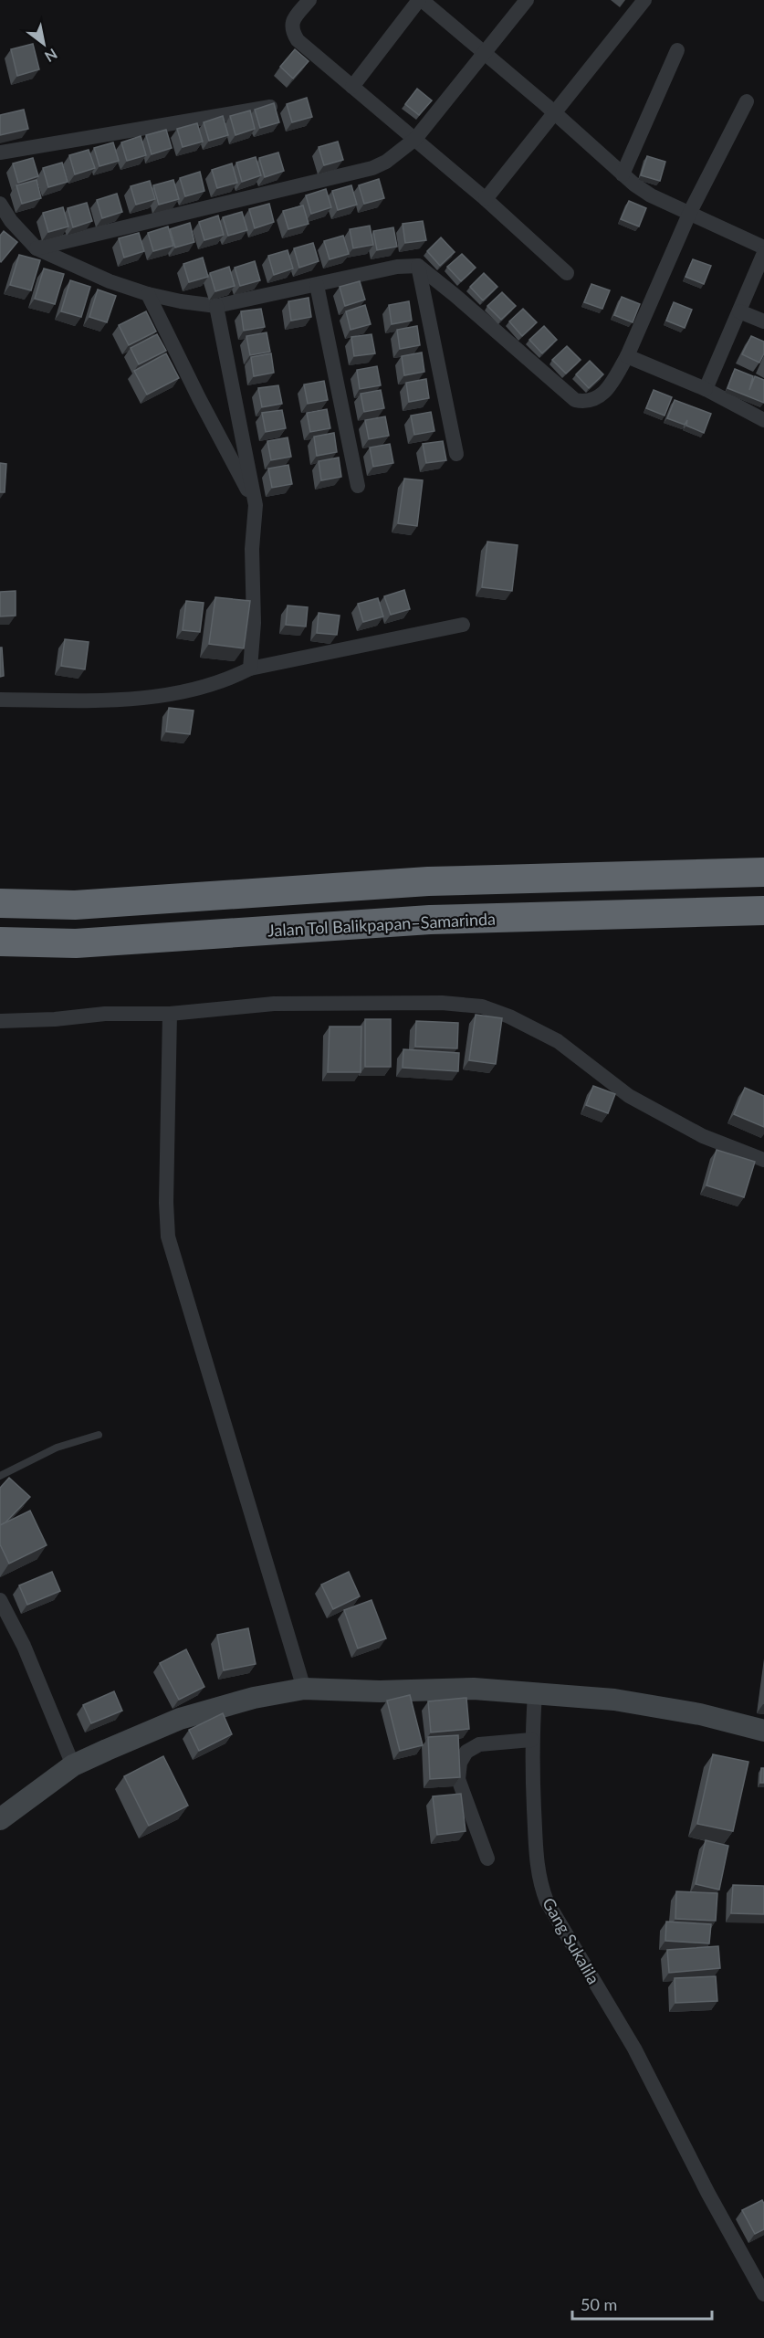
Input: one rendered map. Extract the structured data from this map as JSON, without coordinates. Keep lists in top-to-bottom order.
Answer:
{
  "streets": {
    "highway": ["Jalan Tol Balikpapan–Samarinda"],
    "street": ["Gang Sukalila"]
  },
  "scale_bar": "50 m",
  "north": "bottom right"
}
